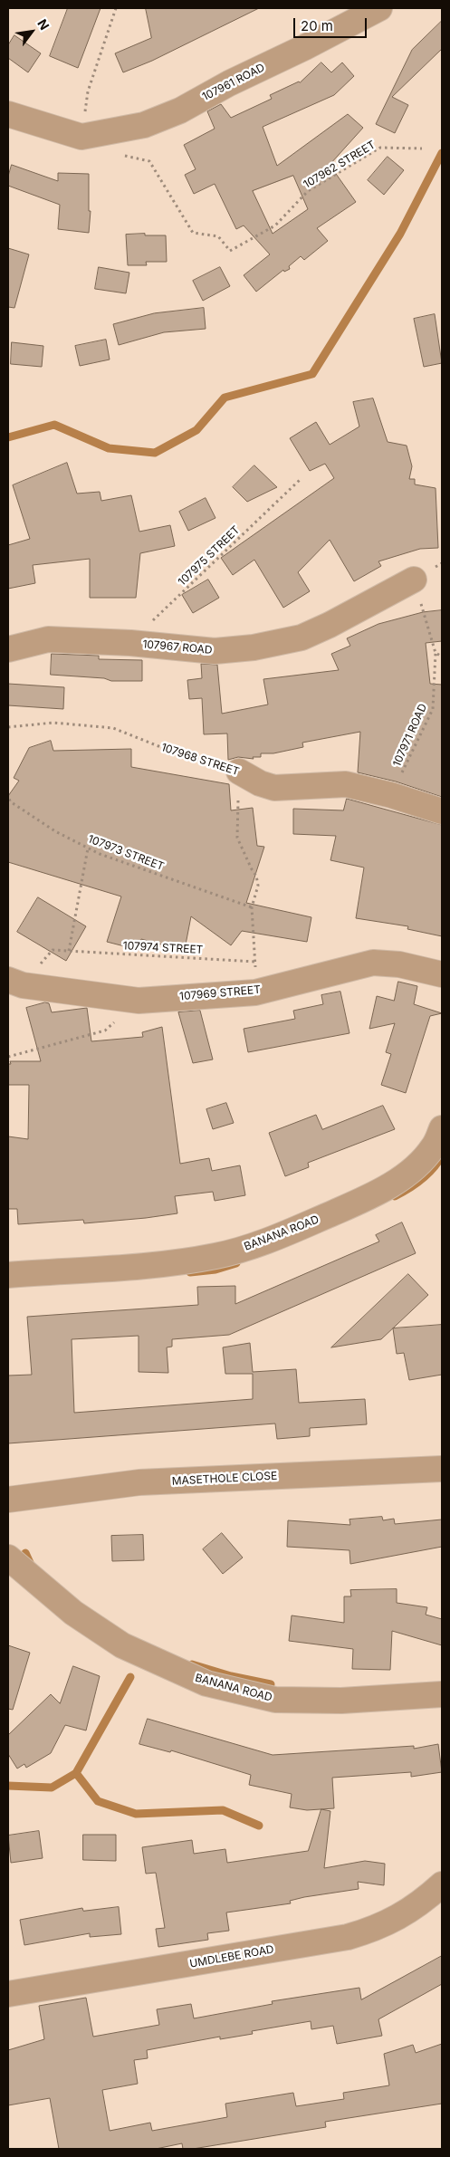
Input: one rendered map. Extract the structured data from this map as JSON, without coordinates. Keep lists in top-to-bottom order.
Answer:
{
  "streets": {
    "street": [
      "107961 ROAD",
      "107967 ROAD",
      "107968 STREET",
      "107969 STREET",
      "BANANA ROAD",
      "MASETHOLE CLOSE",
      "UMDLEBE ROAD"
    ],
    "path": [
      "107962 STREET",
      "107975 STREET",
      "107971 ROAD",
      "107973 STREET",
      "107974 STREET"
    ]
  },
  "crossings": [
    ["107975 STREET", "107967 ROAD"],
    ["107967 ROAD", "107971 ROAD"],
    ["107971 ROAD", "107968 STREET"],
    ["107974 STREET", "107969 STREET"]
  ],
  "scale_bar": "20 m",
  "north": "top right"
}
